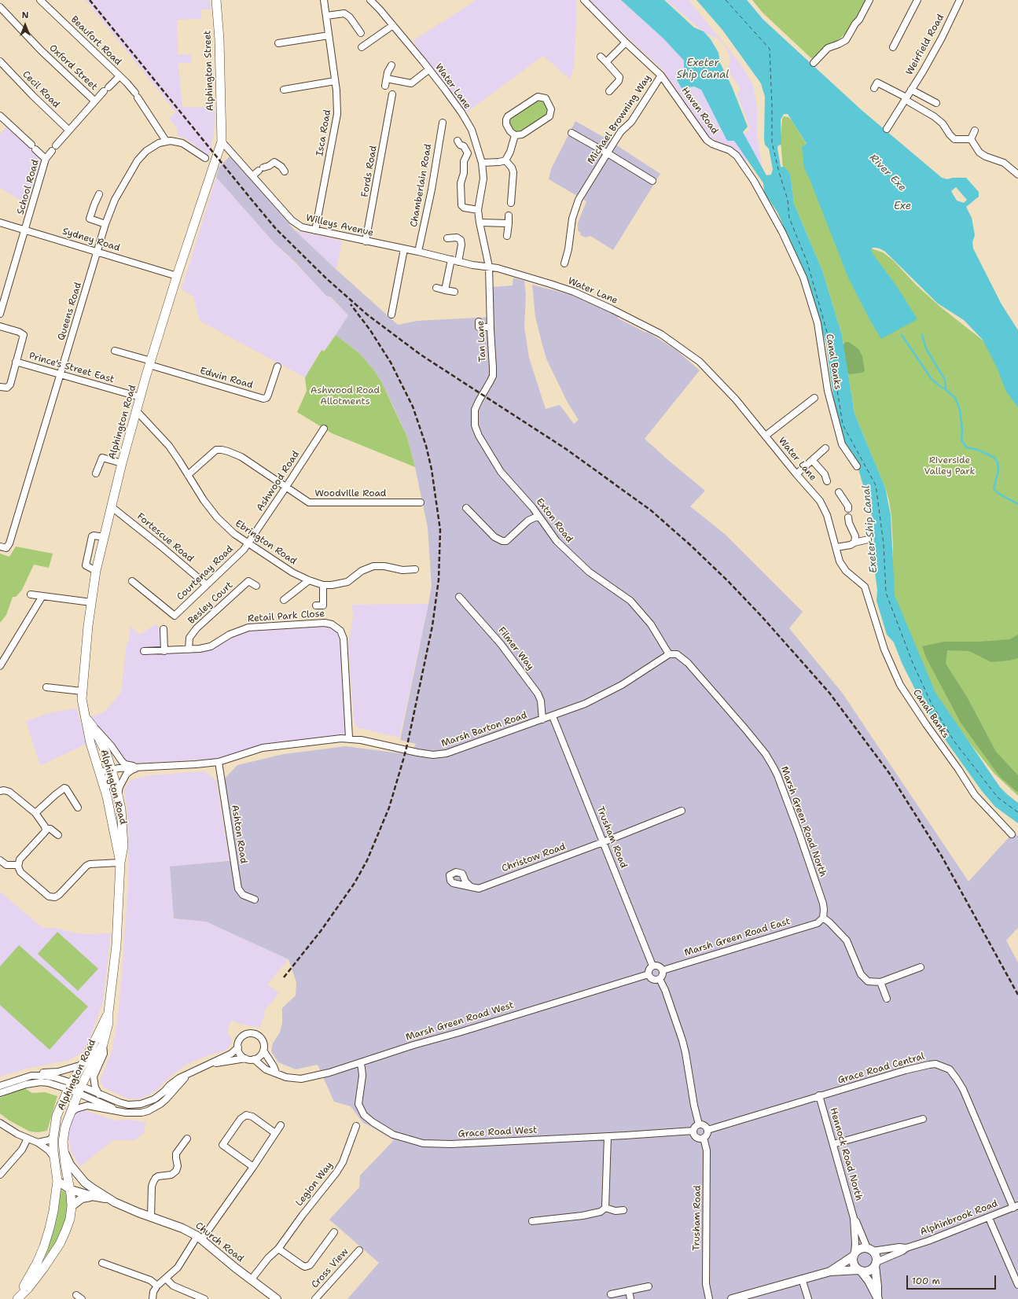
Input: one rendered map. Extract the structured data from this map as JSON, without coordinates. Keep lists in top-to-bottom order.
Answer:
{
  "streets": {
    "highway": ["Alphington Street", "Alphington Road"],
    "main road": ["Church Road"],
    "street": [
      "Beaufort Road",
      "Weirfield Road",
      "Oxford Street",
      "Water Lane",
      "Cecil Road",
      "Haven Road",
      "Michael Browning Way",
      "Isca Road",
      "Fords Road",
      "Chamberlain Road",
      "School Road",
      "Willeys Avenue",
      "Sydney Road",
      "Queens Road",
      "Tan Lane",
      "Canal Banks",
      "Prince's Street East",
      "Edwin Road",
      "Ashwood Road",
      "Woodville Road",
      "Exton Road",
      "Fortescue Road",
      "Ebrington Road",
      "Courtenay Road",
      "Besley Court",
      "Retail Park Close",
      "Filmer Way",
      "Marsh Barton Road",
      "Marsh Green Road North",
      "Ashton Road",
      "Trusham Road",
      "Christow Road",
      "Marsh Green Road East",
      "Marsh Green Road West",
      "Grace Road Central",
      "Grace Road West",
      "Hennock Road North",
      "Legion Way",
      "Alphinbrook Road",
      "Cross View"
    ]
  },
  "crossings": [
    ["Beaufort Road", "Queens Road"],
    ["Alphington Street", "Willeys Avenue"],
    ["Alphington Street", "Alphington Road"],
    ["Water Lane", "Willeys Avenue"],
    ["Water Lane", "Tan Lane"],
    ["Water Lane", "Canal Banks"],
    ["Haven Road", "Michael Browning Way"],
    ["Haven Road", "Canal Banks"],
    ["Isca Road", "Willeys Avenue"],
    ["Fords Road", "Willeys Avenue"],
    ["Chamberlain Road", "Willeys Avenue"],
    ["School Road", "Sydney Road"],
    ["Willeys Avenue", "Tan Lane"],
    ["Willeys Avenue", "Alphington Road"],
    ["Sydney Road", "Queens Road"],
    ["Sydney Road", "Alphington Road"],
    ["Queens Road", "Prince's Street East"],
    ["Tan Lane", "Exton Road"],
    ["Prince's Street East", "Alphington Road"],
    ["Edwin Road", "Alphington Road"],
    ["Alphington Road", "Fortescue Road"],
    ["Alphington Road", "Ebrington Road"],
    ["Alphington Road", "Marsh Barton Road"],
    ["Alphington Road", "Church Road"],
    ["Ashwood Road", "Woodville Road"],
    ["Ashwood Road", "Ebrington Road"],
    ["Ashwood Road", "Courtenay Road"],
    ["Woodville Road", "Ebrington Road"],
    ["Exton Road", "Marsh Barton Road"],
    ["Exton Road", "Marsh Green Road North"],
    ["Fortescue Road", "Courtenay Road"],
    ["Ebrington Road", "Courtenay Road"],
    ["Besley Court", "Retail Park Close"],
    ["Retail Park Close", "Marsh Barton Road"],
    ["Filmer Way", "Marsh Barton Road"],
    ["Marsh Barton Road", "Marsh Green Road North"],
    ["Marsh Barton Road", "Ashton Road"],
    ["Marsh Barton Road", "Trusham Road"],
    ["Marsh Green Road North", "Marsh Green Road East"],
    ["Trusham Road", "Christow Road"],
    ["Trusham Road", "Marsh Green Road East"],
    ["Trusham Road", "Marsh Green Road West"],
    ["Trusham Road", "Grace Road Central"],
    ["Trusham Road", "Grace Road West"],
    ["Marsh Green Road East", "Marsh Green Road West"],
    ["Marsh Green Road West", "Grace Road West"],
    ["Grace Road Central", "Grace Road West"],
    ["Grace Road Central", "Hennock Road North"],
    ["Grace Road Central", "Alphinbrook Road"],
    ["Hennock Road North", "Alphinbrook Road"],
    ["Legion Way", "Church Road"]
  ],
  "water": ["Exeter Ship Canal", "River Exe", "Exe"],
  "parks": ["Ashwood Road Allotments", "Riverside Valley Park"],
  "scale_bar": "100 m",
  "north": "top"
}
